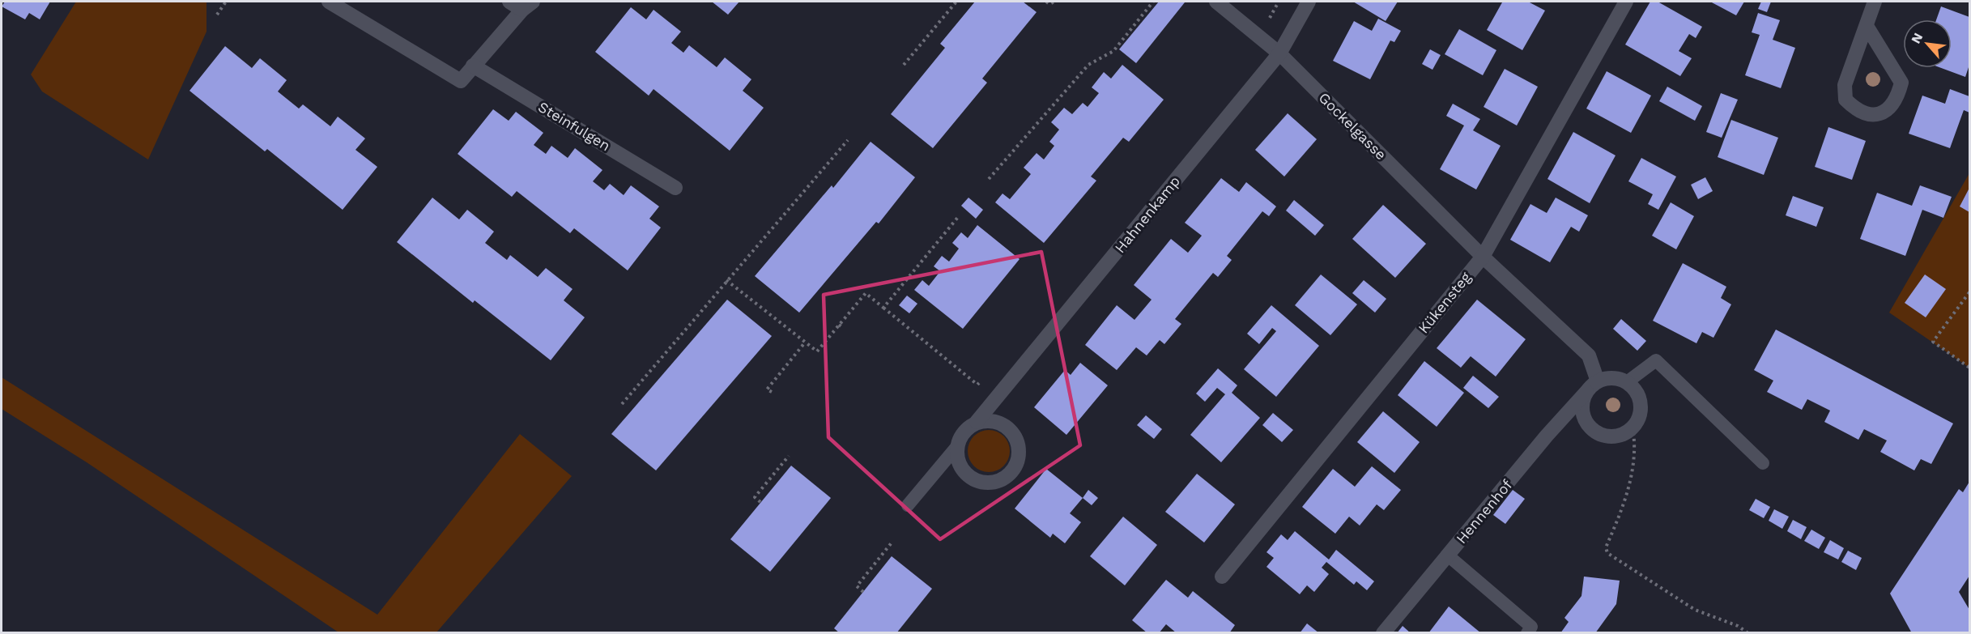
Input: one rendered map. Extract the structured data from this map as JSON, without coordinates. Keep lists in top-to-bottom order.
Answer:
{
  "streets": {
    "street": [
      "Steinfulgen",
      "Gockelgasse",
      "Hahnenkamp",
      "Kükensteg",
      "Hennenhof"
    ]
  },
  "crossings": [
    ["Gockelgasse", "Hahnenkamp"],
    ["Gockelgasse", "Kükensteg"]
  ],
  "north": "top left"
}
